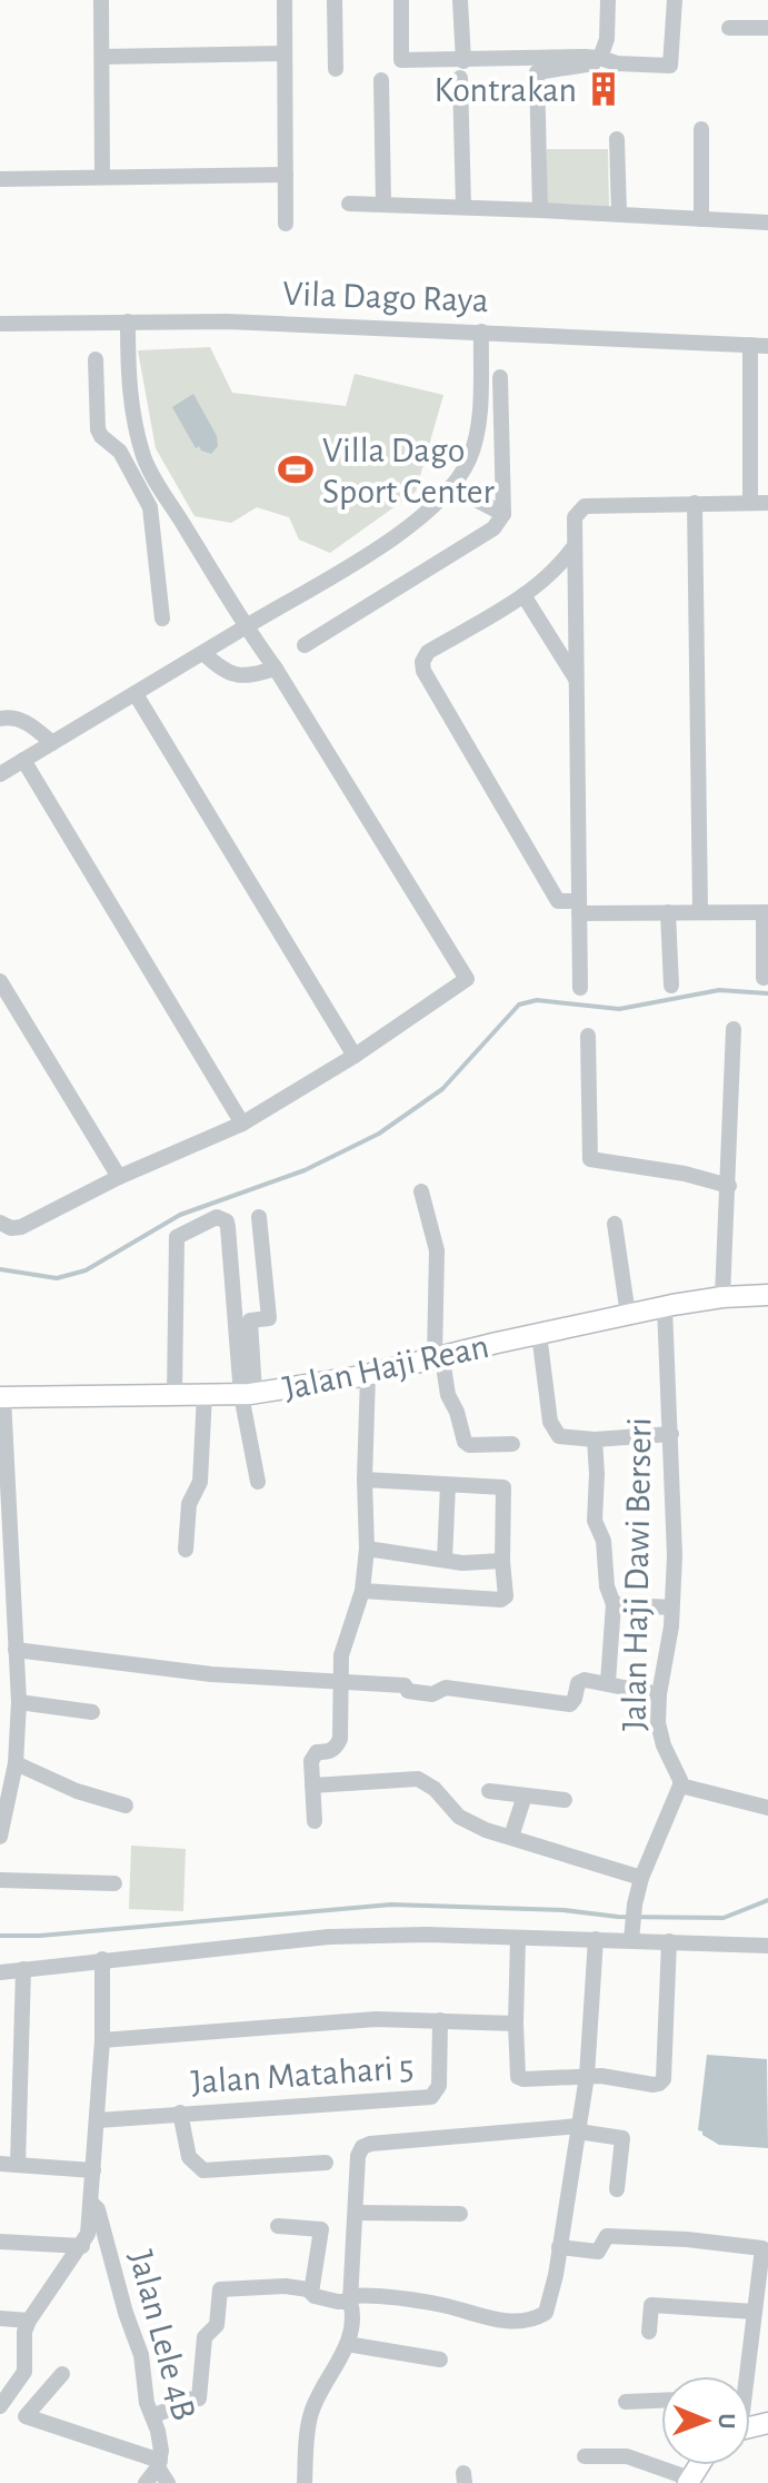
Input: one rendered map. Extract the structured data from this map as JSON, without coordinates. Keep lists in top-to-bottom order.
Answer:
{
  "streets": {
    "street": [
      "Vila Dago Raya",
      "Jalan Haji Rean",
      "Jalan Haji Dawi Berseri",
      "Jalan Matahari 5",
      "Jalan Lele 4B"
    ]
  },
  "crossings": [
    ["Jalan Haji Rean", "Jalan Haji Dawi Berseri"]
  ],
  "places": {
    "building": ["Kontrakan"],
    "sports": ["Villa Dago Sport Center"]
  },
  "north": "right"
}
